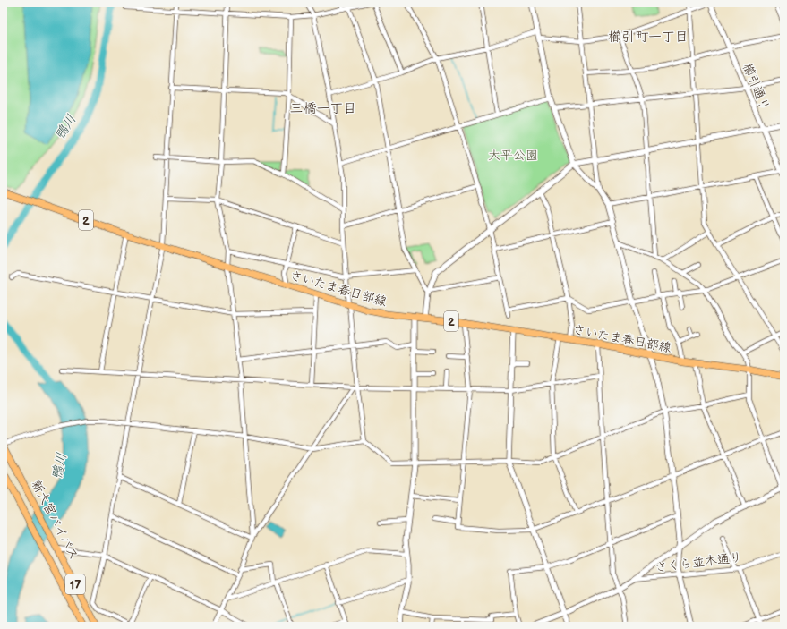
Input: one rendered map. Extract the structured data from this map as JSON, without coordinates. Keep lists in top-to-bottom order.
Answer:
{
  "streets": {
    "main road": [
      "2",
      "さいたま春日部線",
      "新大宮バイパス",
      "17"
    ],
    "street": ["櫛引通り", "さくら並木通り"]
  },
  "districts": ["櫛引町一丁目", "三橋一丁目"],
  "water": ["鴨川"],
  "parks": ["大平公園"]
}
